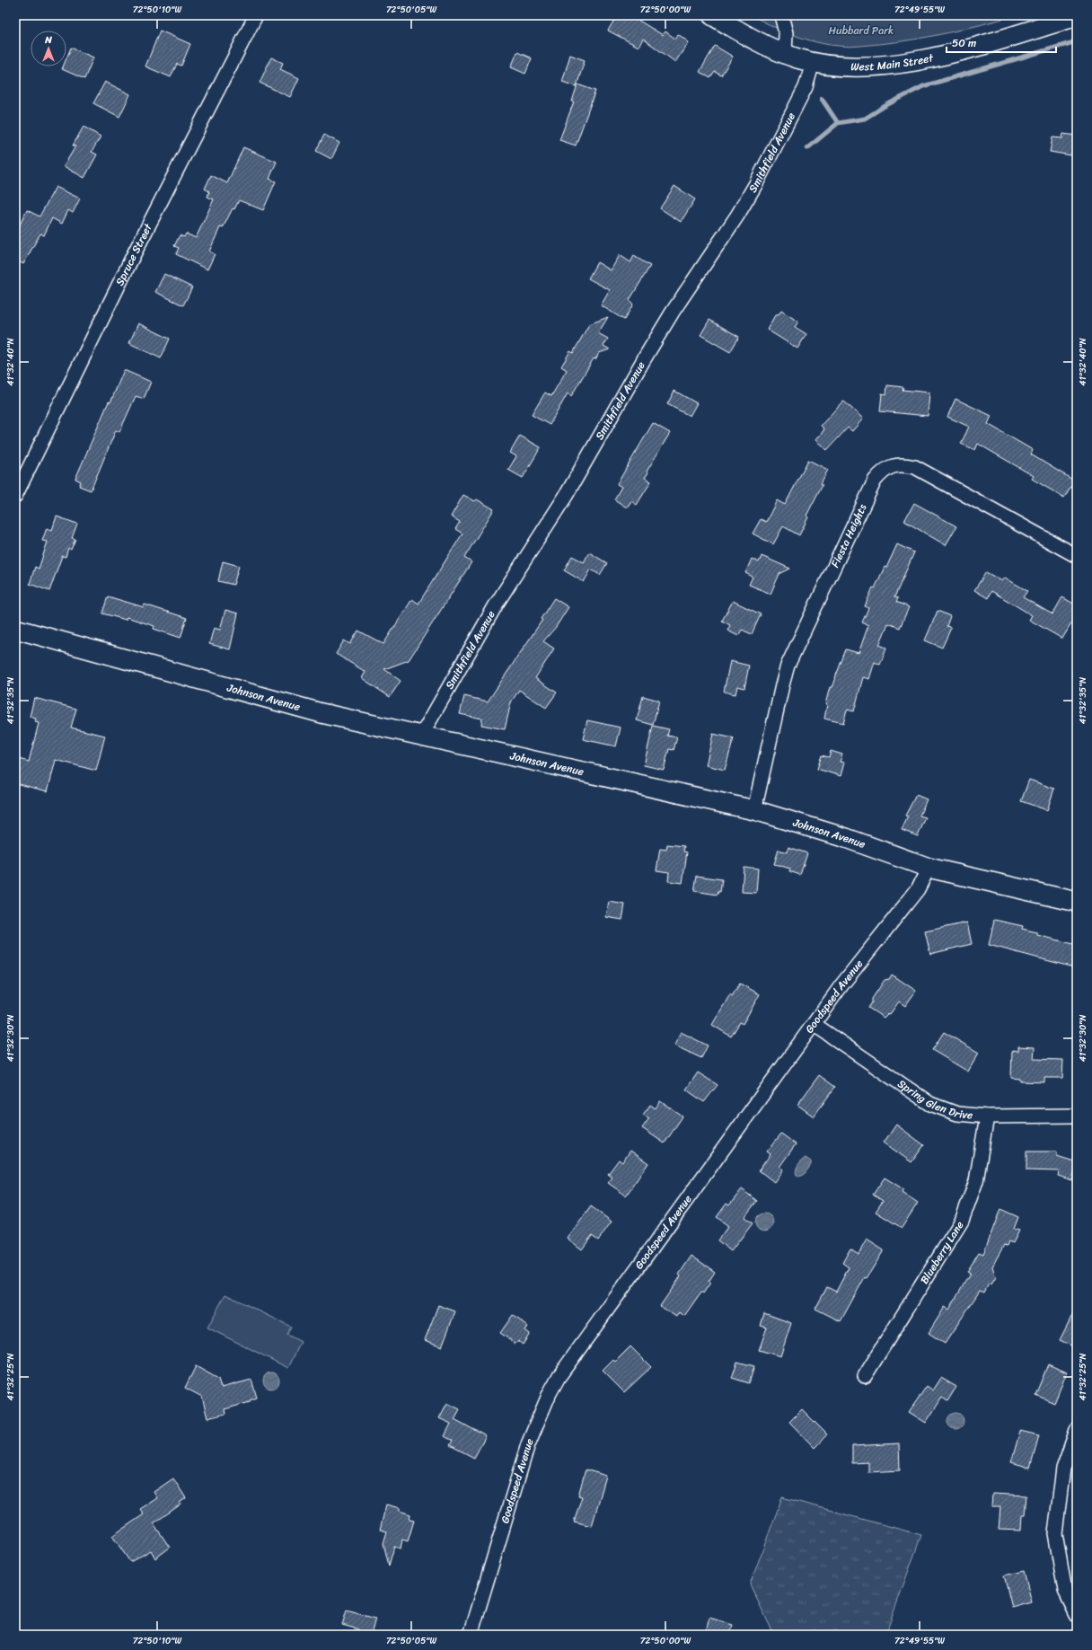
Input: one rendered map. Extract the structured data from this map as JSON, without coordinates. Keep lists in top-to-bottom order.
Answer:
{
  "streets": {
    "street": [
      "West Main Street",
      "Smithfield Avenue",
      "Spruce Street",
      "Fiesta Heights",
      "Johnson Avenue",
      "Goodspeed Avenue",
      "Spring Glen Drive",
      "Blueberry Lane"
    ]
  },
  "crossings": [
    ["West Main Street", "Smithfield Avenue"],
    ["Smithfield Avenue", "Johnson Avenue"],
    ["Fiesta Heights", "Johnson Avenue"],
    ["Johnson Avenue", "Goodspeed Avenue"],
    ["Goodspeed Avenue", "Spring Glen Drive"],
    ["Spring Glen Drive", "Blueberry Lane"]
  ],
  "parks": ["Hubbard Park"],
  "scale_bar": "50 m",
  "north": "top",
  "coordinates": [
    "72°50'10\"W",
    "72°50'05\"W",
    "72°50'00\"W",
    "72°49'55\"W",
    "41°32'40\"N",
    "41°32'35\"N",
    "41°32'30\"N",
    "41°32'25\"N"
  ]
}
